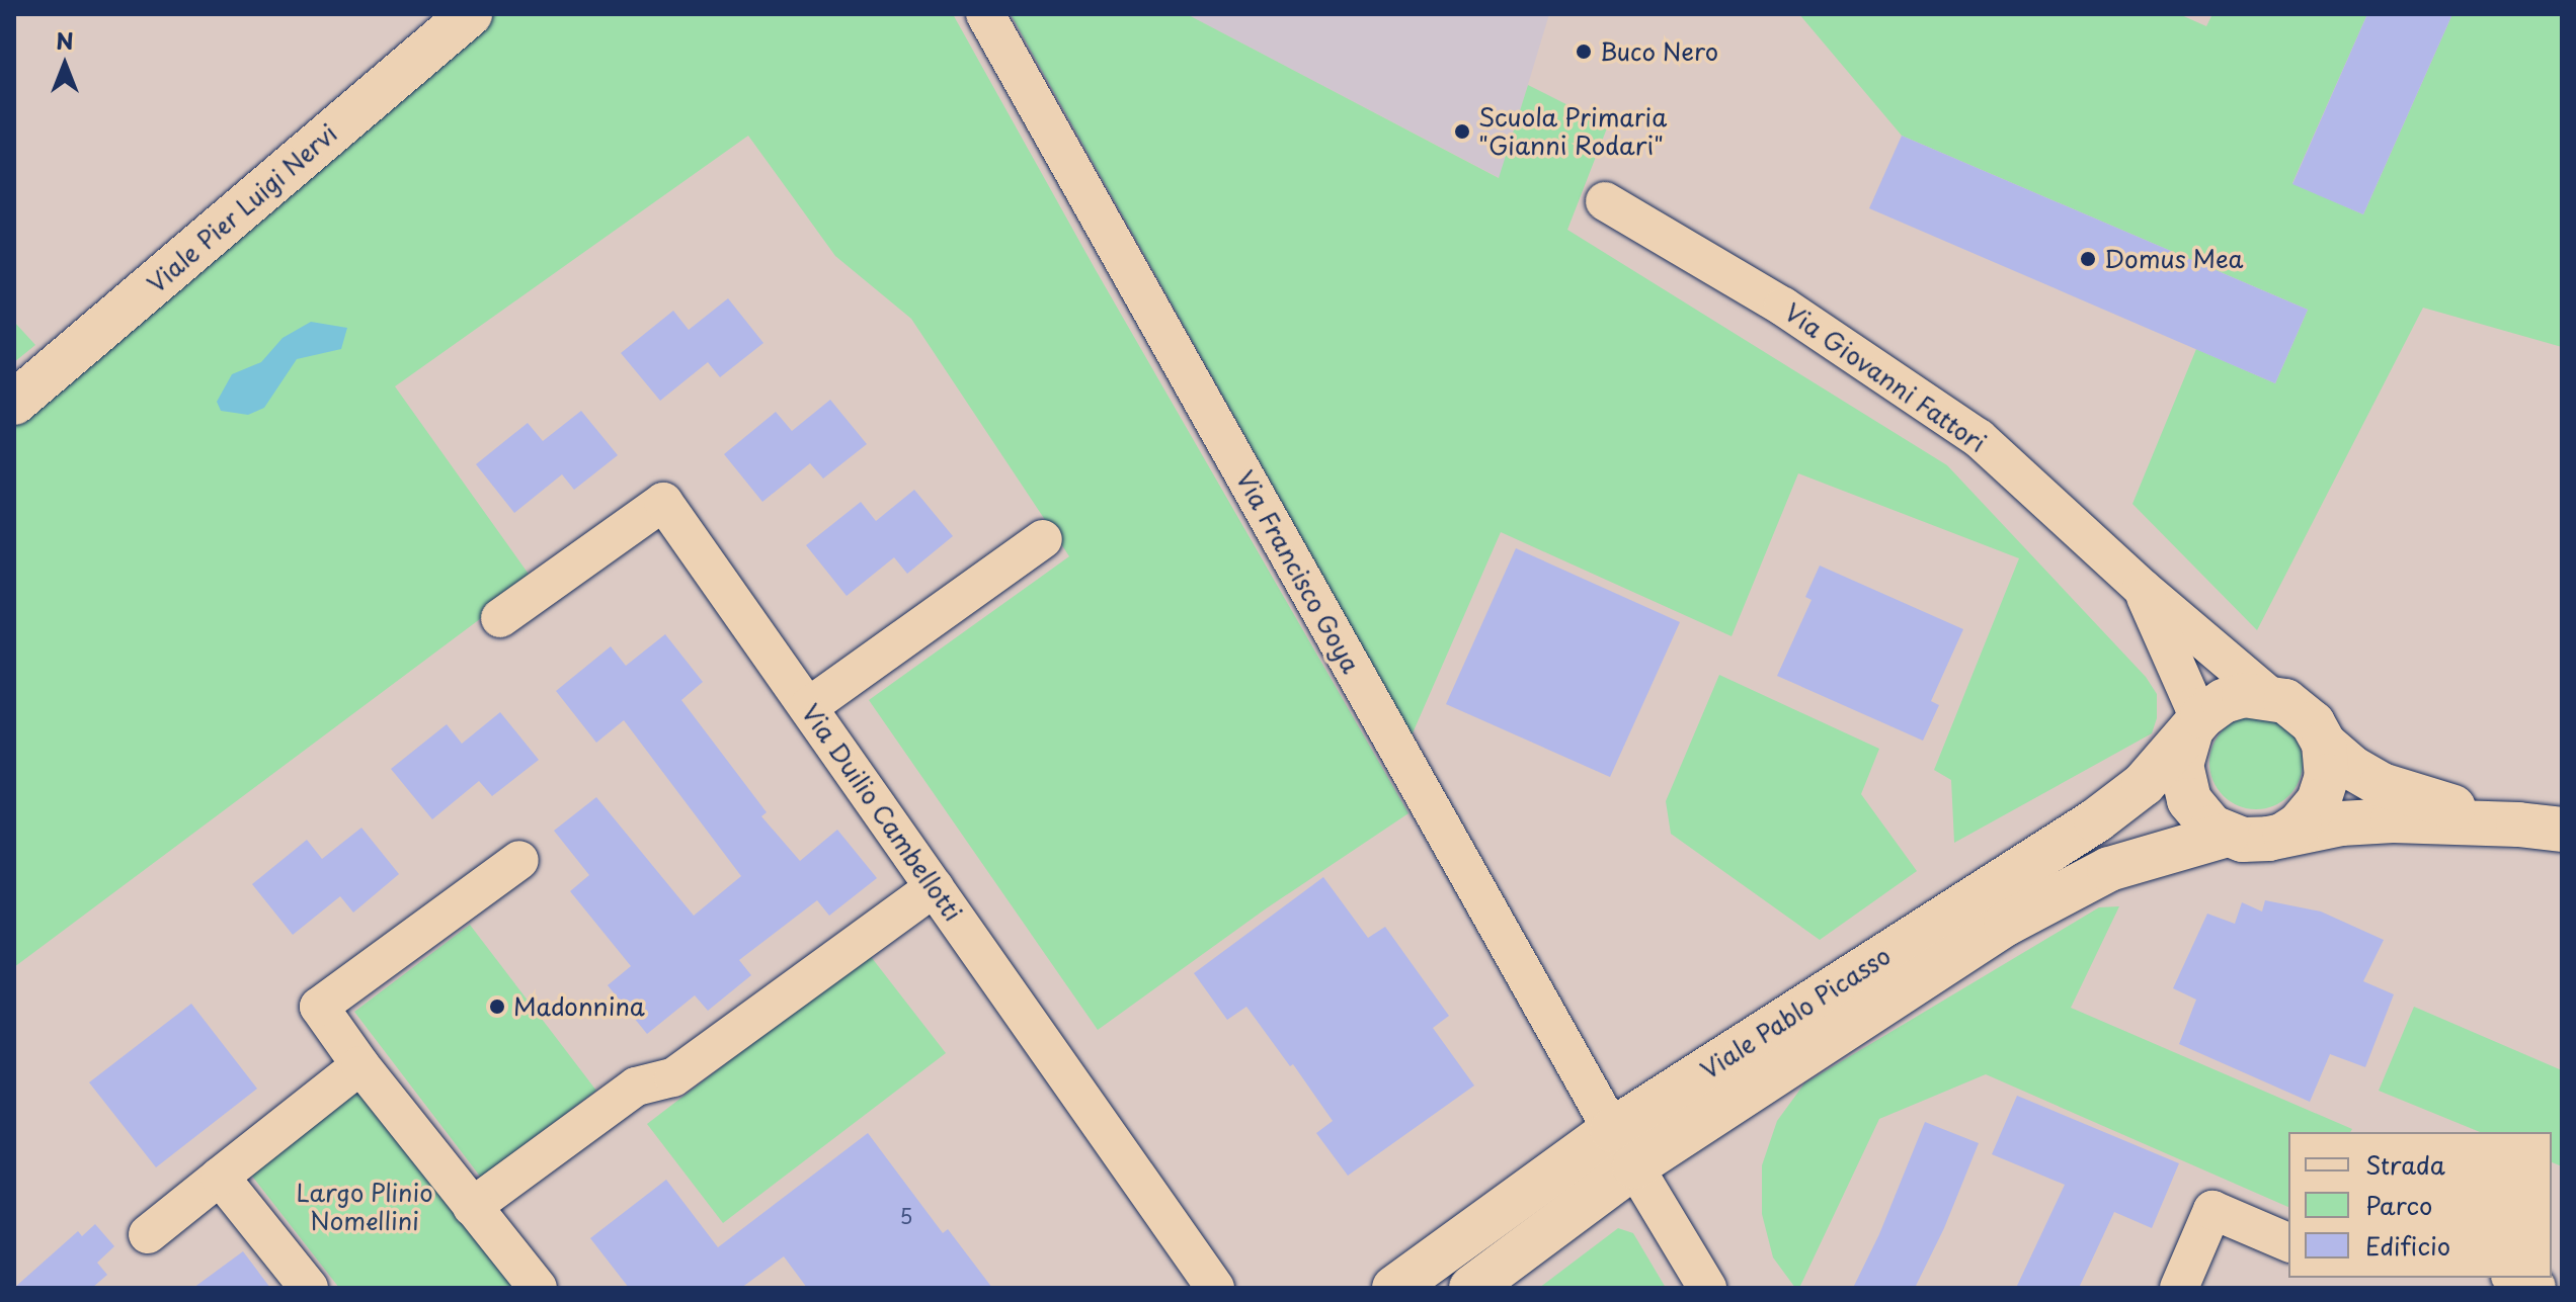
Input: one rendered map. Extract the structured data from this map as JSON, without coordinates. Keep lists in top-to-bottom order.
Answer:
{
  "streets": {
    "street": [
      "Viale Pier Luigi Nervi",
      "Via Giovanni Fattori",
      "Via Francisco Goya",
      "Via Duilio Cambellotti",
      "Viale Pablo Picasso"
    ]
  },
  "crossings": [
    ["Via Giovanni Fattori", "Viale Pablo Picasso"],
    ["Via Francisco Goya", "Viale Pablo Picasso"]
  ],
  "parks": ["Largo Plinio Nomellini"],
  "places": [
    "Buco Nero",
    "Scuola Primaria \"Gianni Rodari\"",
    "Domus Mea",
    "Madonnina"
  ],
  "house_numbers": ["5"],
  "legend": ["Strada", "Parco", "Edificio"],
  "north": "top"
}
